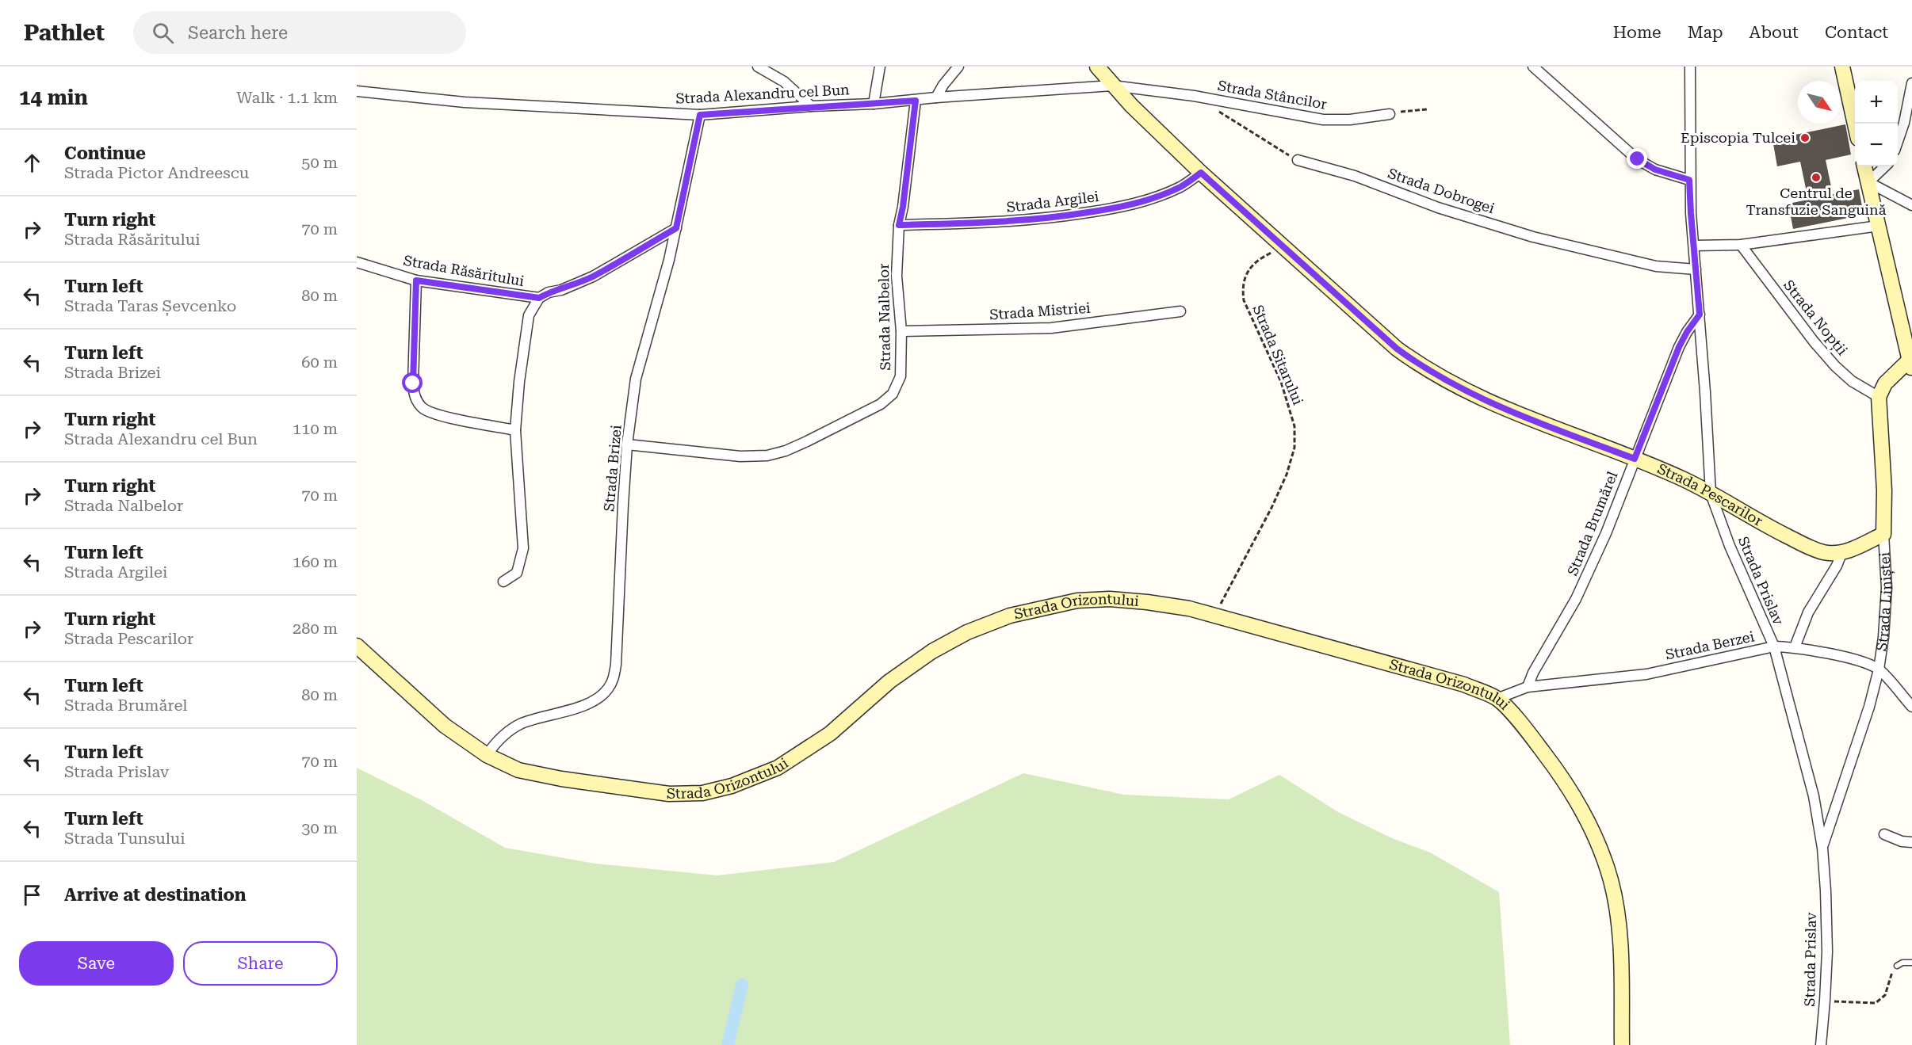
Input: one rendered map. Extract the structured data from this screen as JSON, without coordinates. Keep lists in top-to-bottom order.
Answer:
{
  "streets": {
    "street": [
      "Strada Alexandru cel Bun",
      "Strada Stâncilor",
      "Strada Dobrogei",
      "Strada Argilei",
      "Strada Răsăritului",
      "Strada Mistriei",
      "Strada Nalbelor",
      "Strada Nopții",
      "Strada Brizei",
      "Strada Pescarilor",
      "Strada Brumărel",
      "Strada Prislav",
      "Strada Liniștei",
      "Strada Orizontului",
      "Strada Berzei"
    ],
    "path": ["Strada Sitarului"]
  },
  "crossings": [
    ["Strada Alexandru cel Bun", "Strada Stâncilor"],
    ["Strada Alexandru cel Bun", "Strada Nalbelor"],
    ["Strada Alexandru cel Bun", "Strada Brizei"],
    ["Strada Alexandru cel Bun", "Strada Pescarilor"],
    ["Strada Stâncilor", "Strada Pescarilor"],
    ["Strada Dobrogei", "Strada Prislav"],
    ["Strada Argilei", "Strada Nalbelor"],
    ["Strada Argilei", "Strada Pescarilor"],
    ["Strada Mistriei", "Strada Nalbelor"],
    ["Strada Nalbelor", "Strada Brizei"],
    ["Strada Nopții", "Strada Liniștei"],
    ["Strada Sitarului", "Strada Pescarilor"],
    ["Strada Sitarului", "Strada Orizontului"],
    ["Strada Brizei", "Strada Orizontului"],
    ["Strada Pescarilor", "Strada Brumărel"],
    ["Strada Pescarilor", "Strada Prislav"],
    ["Strada Brumărel", "Strada Prislav"],
    ["Strada Brumărel", "Strada Berzei"],
    ["Strada Prislav", "Strada Liniștei"],
    ["Strada Prislav", "Strada Berzei"],
    ["Strada Liniștei", "Strada Berzei"],
    ["Strada Orizontului", "Strada Berzei"]
  ],
  "places": ["Episcopia Tulcei", "Centrul de Transfuzie Sanguină"],
  "north": "bottom right",
  "page": {
    "header": "Pathlet",
    "search": "Search here",
    "nav": [
      "Home",
      "Map",
      "About",
      "Contact"
    ],
    "heading": ["14 min", "Walk · 1.1 km"],
    "map_buttons": ["+", "−"],
    "list": [
      ["Continue", "Strada Pictor Andreescu", "50 m"],
      ["Turn right", "Strada Răsăritului", "70 m"],
      ["Turn left", "Strada Taras Șevcenko", "80 m"],
      ["Turn left", "Strada Brizei", "60 m"],
      ["Turn right", "Strada Alexandru cel Bun", "110 m"],
      ["Turn right", "Strada Nalbelor", "70 m"],
      ["Turn left", "Strada Argilei", "160 m"],
      ["Turn right", "Strada Pescarilor", "280 m"],
      ["Turn left", "Strada Brumărel", "80 m"],
      ["Turn left", "Strada Prislav", "70 m"],
      ["Turn left", "Strada Tunsului", "30 m"],
      "Arrive at destination"
    ],
    "buttons": ["Save", "Share"]
  }
}
